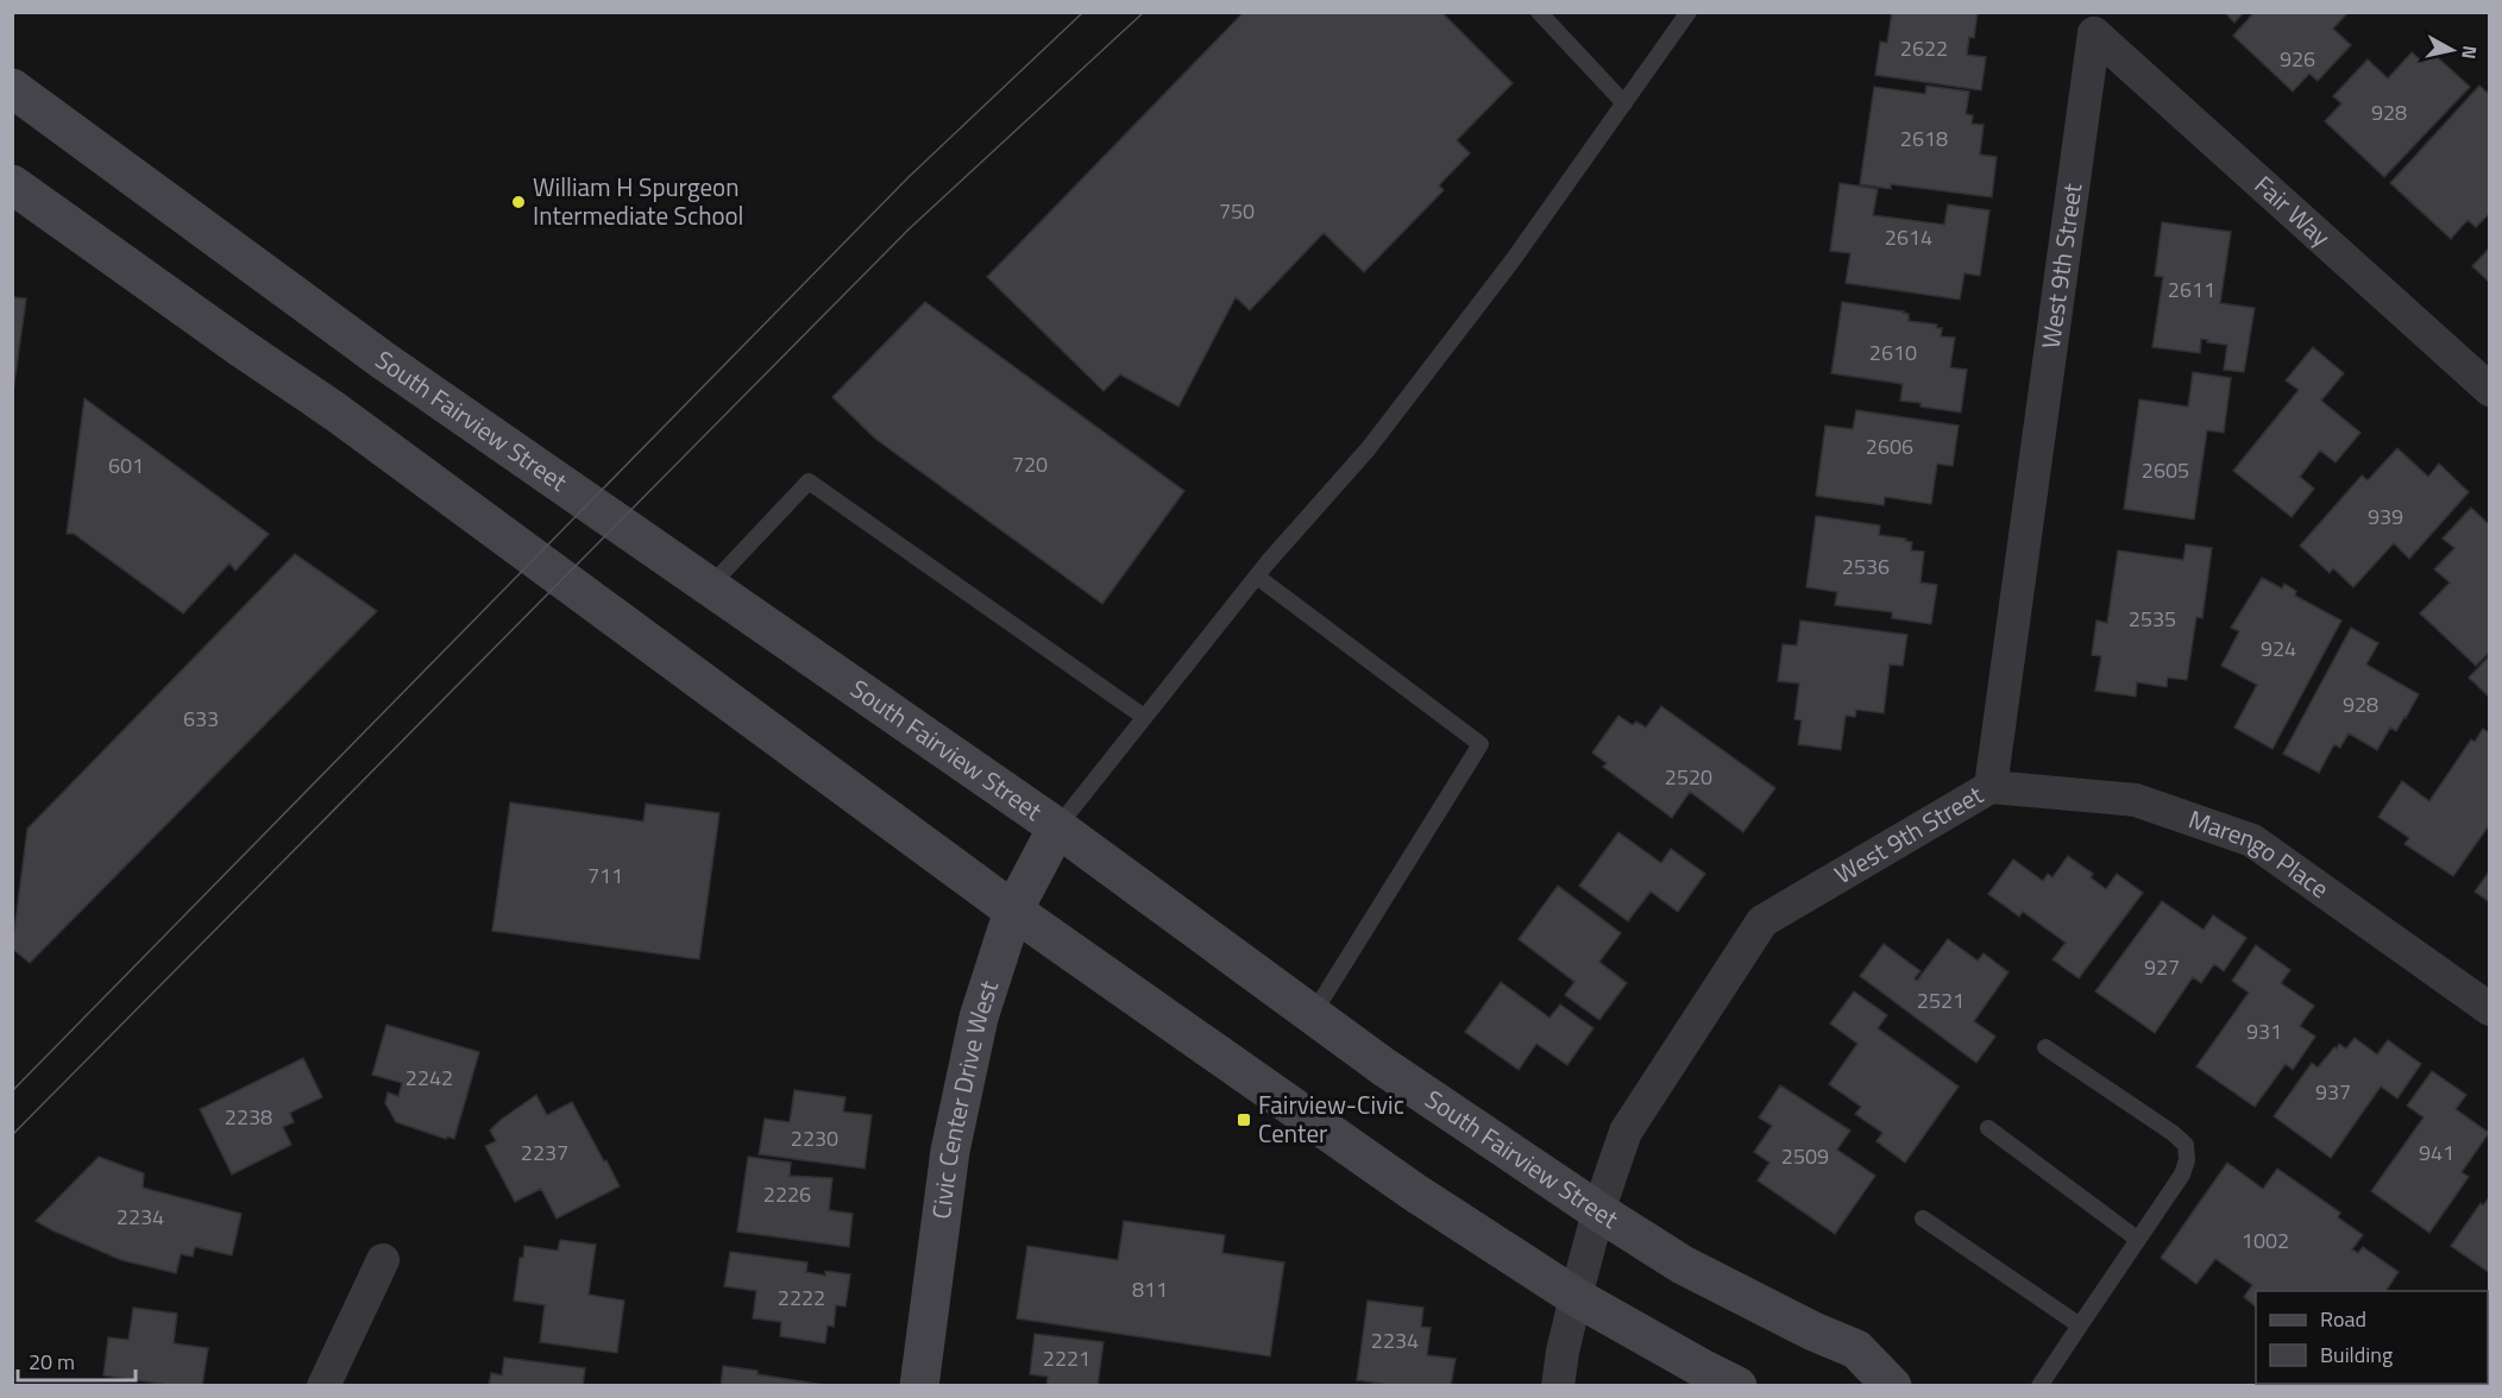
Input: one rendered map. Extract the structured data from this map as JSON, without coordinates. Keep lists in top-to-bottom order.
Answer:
{
  "streets": {
    "main road": ["South Fairview Street", "Civic Center Drive West"],
    "street": ["Fair Way", "West 9th Street", "Marengo Place"]
  },
  "crossings": [
    ["Fair Way", "West 9th Street"],
    ["West 9th Street", "South Fairview Street"],
    ["West 9th Street", "Marengo Place"],
    ["South Fairview Street", "Civic Center Drive West"]
  ],
  "places": {
    "other": ["William H Spurgeon Intermediate School"],
    "transit": ["Fairview-Civic Center"]
  },
  "house_numbers": [
    "2622",
    "926",
    "928",
    "2618",
    "750",
    "2614",
    "2611",
    "2610",
    "2606",
    "720",
    "601",
    "2605",
    "939",
    "2536",
    "2535",
    "924",
    "928",
    "633",
    "2520",
    "711",
    "927",
    "2521",
    "931",
    "2242",
    "937",
    "2238",
    "2230",
    "2237",
    "941",
    "2509",
    "2226",
    "2234",
    "1002",
    "811",
    "2222",
    "2234",
    "2221"
  ],
  "legend": ["Road", "Building"],
  "scale_bar": "20 m",
  "north": "right"
}
